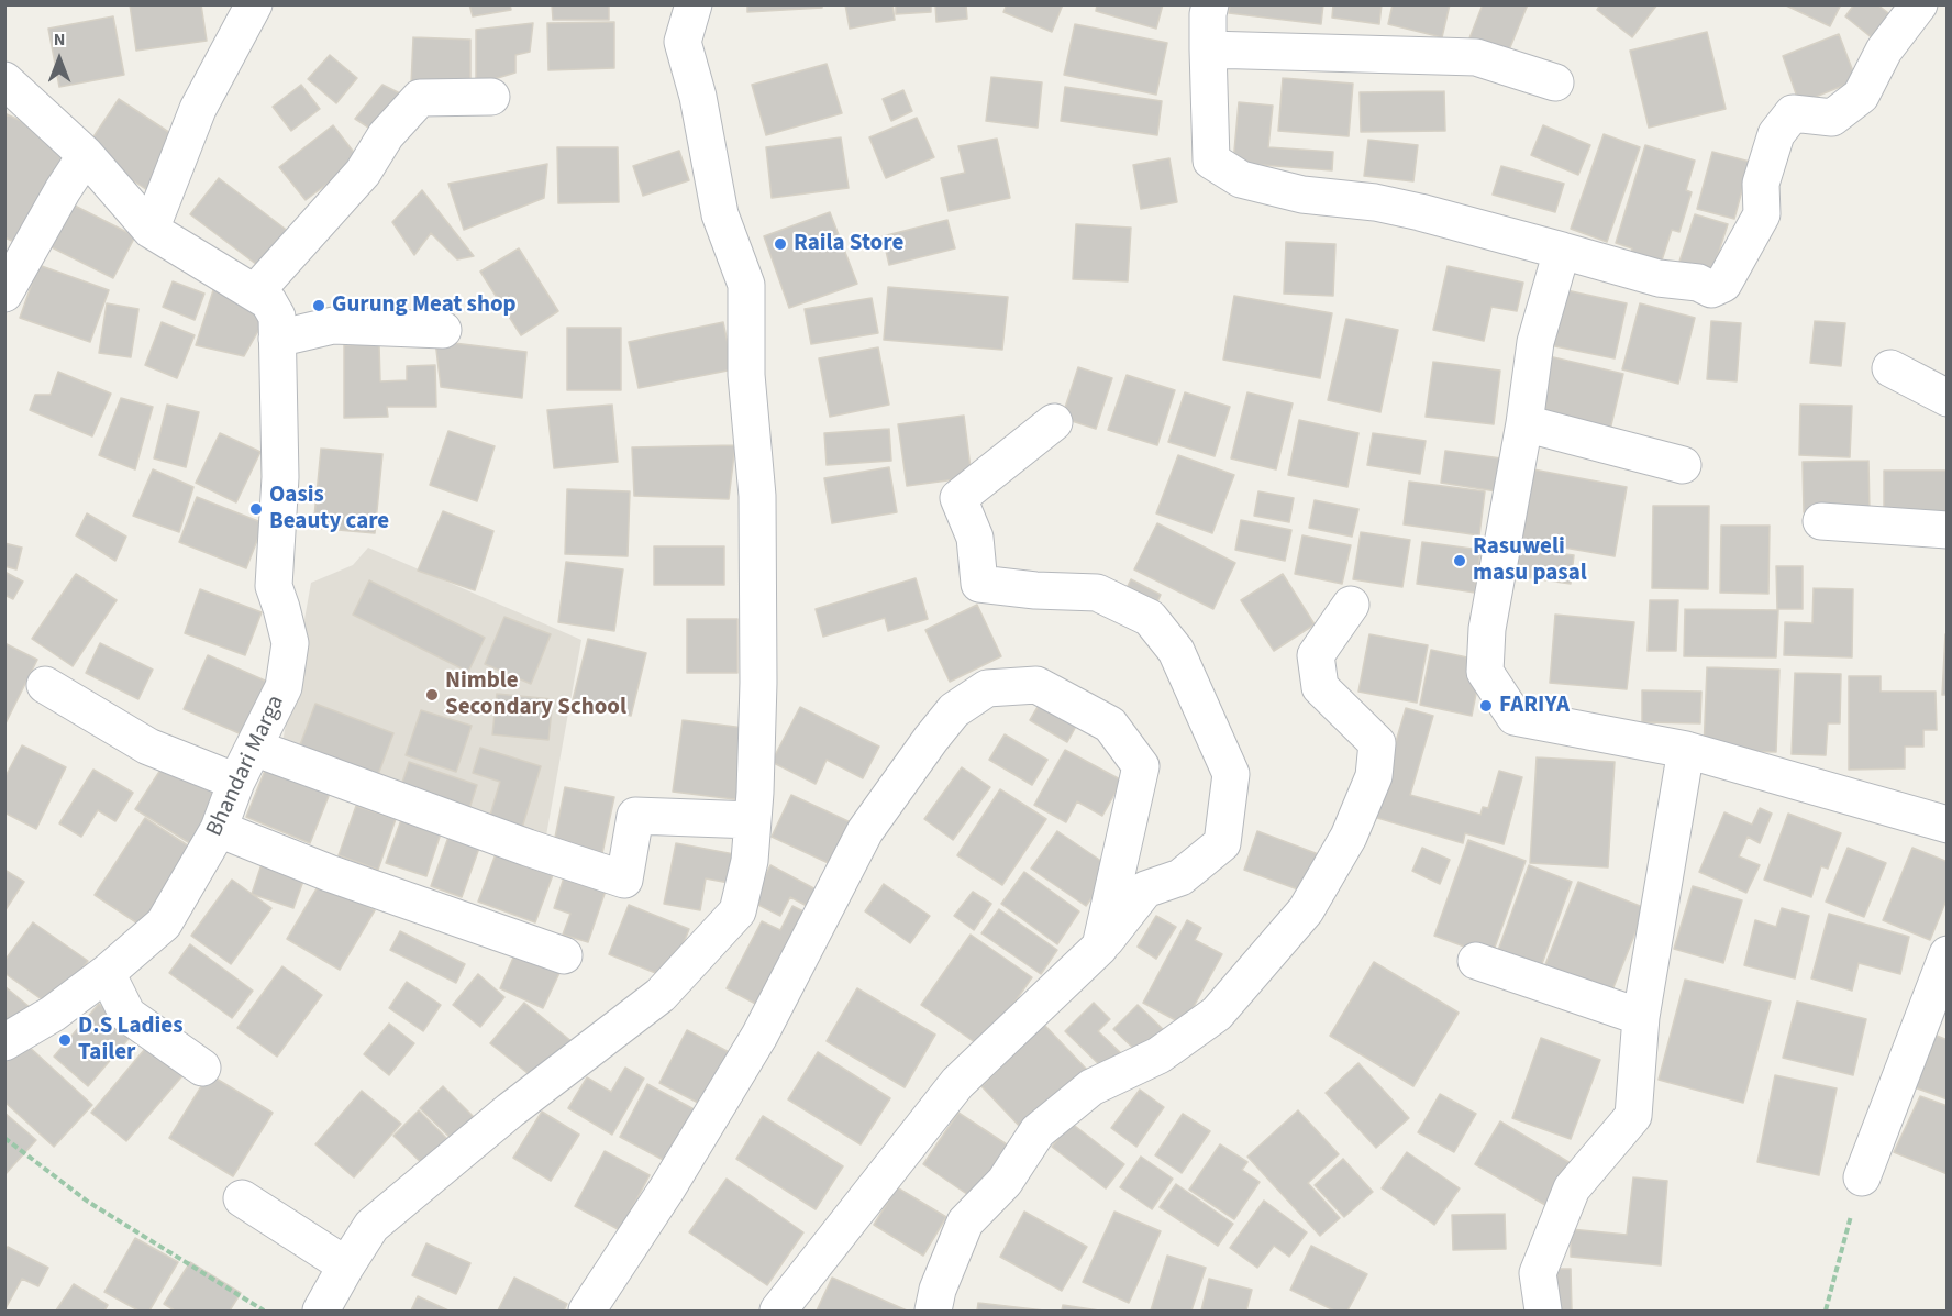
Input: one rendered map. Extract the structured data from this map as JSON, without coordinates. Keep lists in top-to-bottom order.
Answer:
{
  "streets": {
    "street": ["Bhandari Marga"]
  },
  "places": [
    "Raila Store",
    "Gurung Meat shop",
    "Oasis Beauty care",
    "Rasuweli masu pasal",
    "Nimble Secondary School",
    "FARIYA",
    "D.S Ladies Tailer"
  ],
  "north": "top"
}
